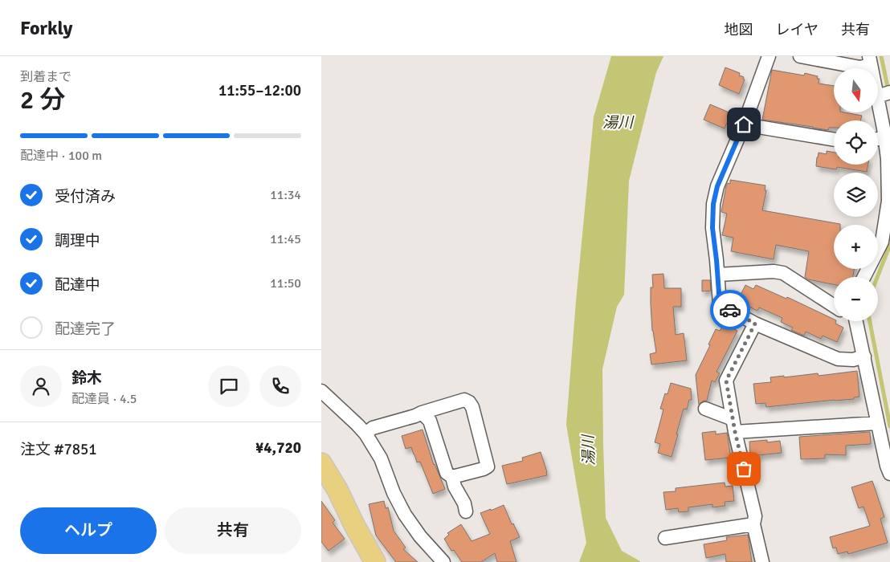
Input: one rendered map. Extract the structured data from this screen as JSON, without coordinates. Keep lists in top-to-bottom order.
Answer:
{
  "water": ["湯川"],
  "north": "bottom",
  "page": {
    "header": "Forkly",
    "nav": ["地図", "レイヤ", "共有"],
    "heading": ["2 分", "到着まで", "11:55–12:00"],
    "panel": [
      "鈴木",
      "配達員 · 4.5",
      "注文 #7851",
      "¥4,720"
    ],
    "map_buttons": ["+", "−"],
    "bar": "配達中 · 100 m",
    "list": [
      ["受付済み", "11:34"],
      ["調理中", "11:45"],
      ["配達中", "11:50"],
      "配達完了"
    ],
    "buttons": ["ヘルプ", "共有"]
  }
}
